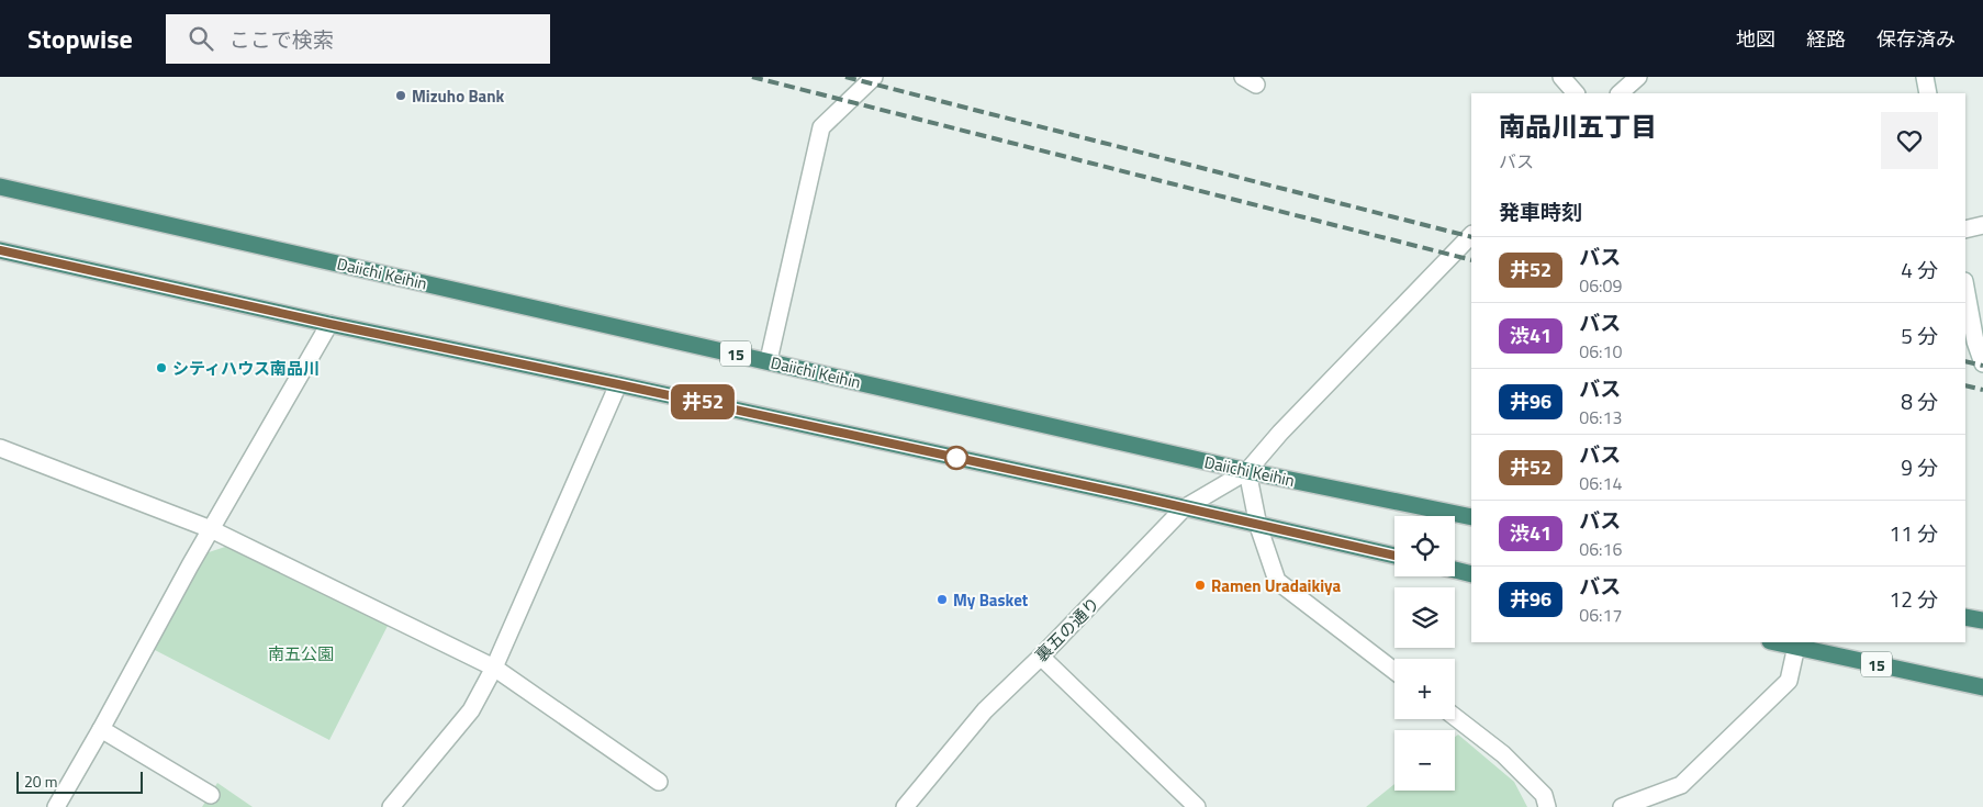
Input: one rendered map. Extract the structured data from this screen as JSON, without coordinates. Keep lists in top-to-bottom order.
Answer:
{
  "streets": {
    "highway": ["Daiichi Keihin", "15"],
    "street": ["裏五の通り"]
  },
  "crossings": [
    ["Daiichi Keihin", "裏五の通り"]
  ],
  "parks": ["南五公園"],
  "places": [
    "Mizuho Bank",
    "シティハウス南品川",
    "Ramen Uradaikiya",
    "My Basket"
  ],
  "lines": ["bus line 井52"],
  "scale_bar": "20 m",
  "page": {
    "header": "Stopwise",
    "search": "ここで検索",
    "nav": ["地図", "経路", "保存済み"],
    "on_map": "井52",
    "heading": [
      ["南品川五丁目", "バス"],
      "発車時刻"
    ],
    "list": [
      {
        "mark": "井52",
        "name": "バス",
        "note": "06:09",
        "value": "4 分"
      },
      {
        "mark": "渋41",
        "name": "バス",
        "note": "06:10",
        "value": "5 分"
      },
      {
        "mark": "井96",
        "name": "バス",
        "note": "06:13",
        "value": "8 分"
      },
      {
        "mark": "井52",
        "name": "バス",
        "note": "06:14",
        "value": "9 分"
      },
      {
        "mark": "渋41",
        "name": "バス",
        "note": "06:16",
        "value": "11 分"
      },
      {
        "mark": "井96",
        "name": "バス",
        "note": "06:17",
        "value": "12 分"
      }
    ],
    "map_buttons": ["+", "−"],
    "scale": "20 m"
  }
}
